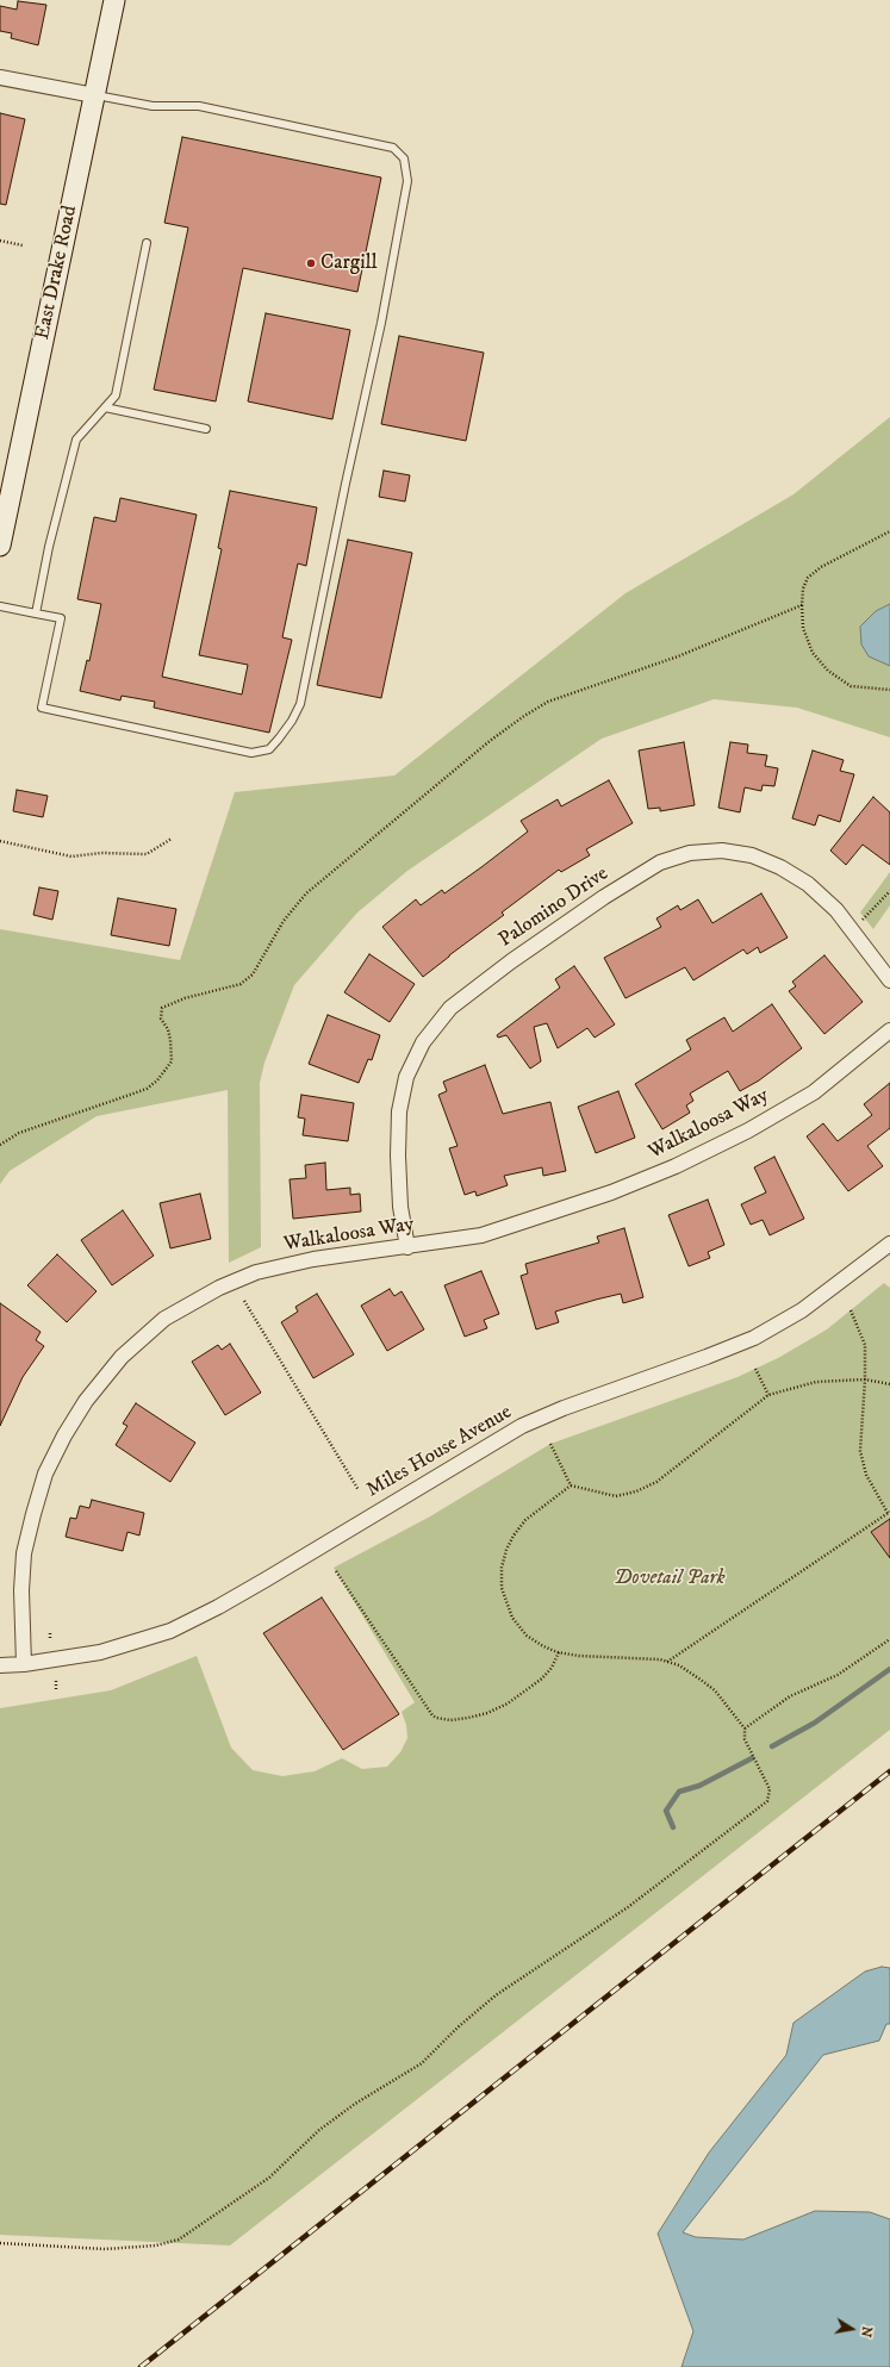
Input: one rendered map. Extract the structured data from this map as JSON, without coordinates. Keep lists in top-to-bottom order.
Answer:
{
  "streets": {
    "main road": ["East Drake Road"],
    "street": ["Palomino Drive", "Walkaloosa Way", "Miles House Avenue"]
  },
  "crossings": [
    ["Palomino Drive", "Walkaloosa Way"],
    ["Walkaloosa Way", "Miles House Avenue"]
  ],
  "parks": ["Dovetail Park"],
  "places": ["Cargill"],
  "north": "right"
}
